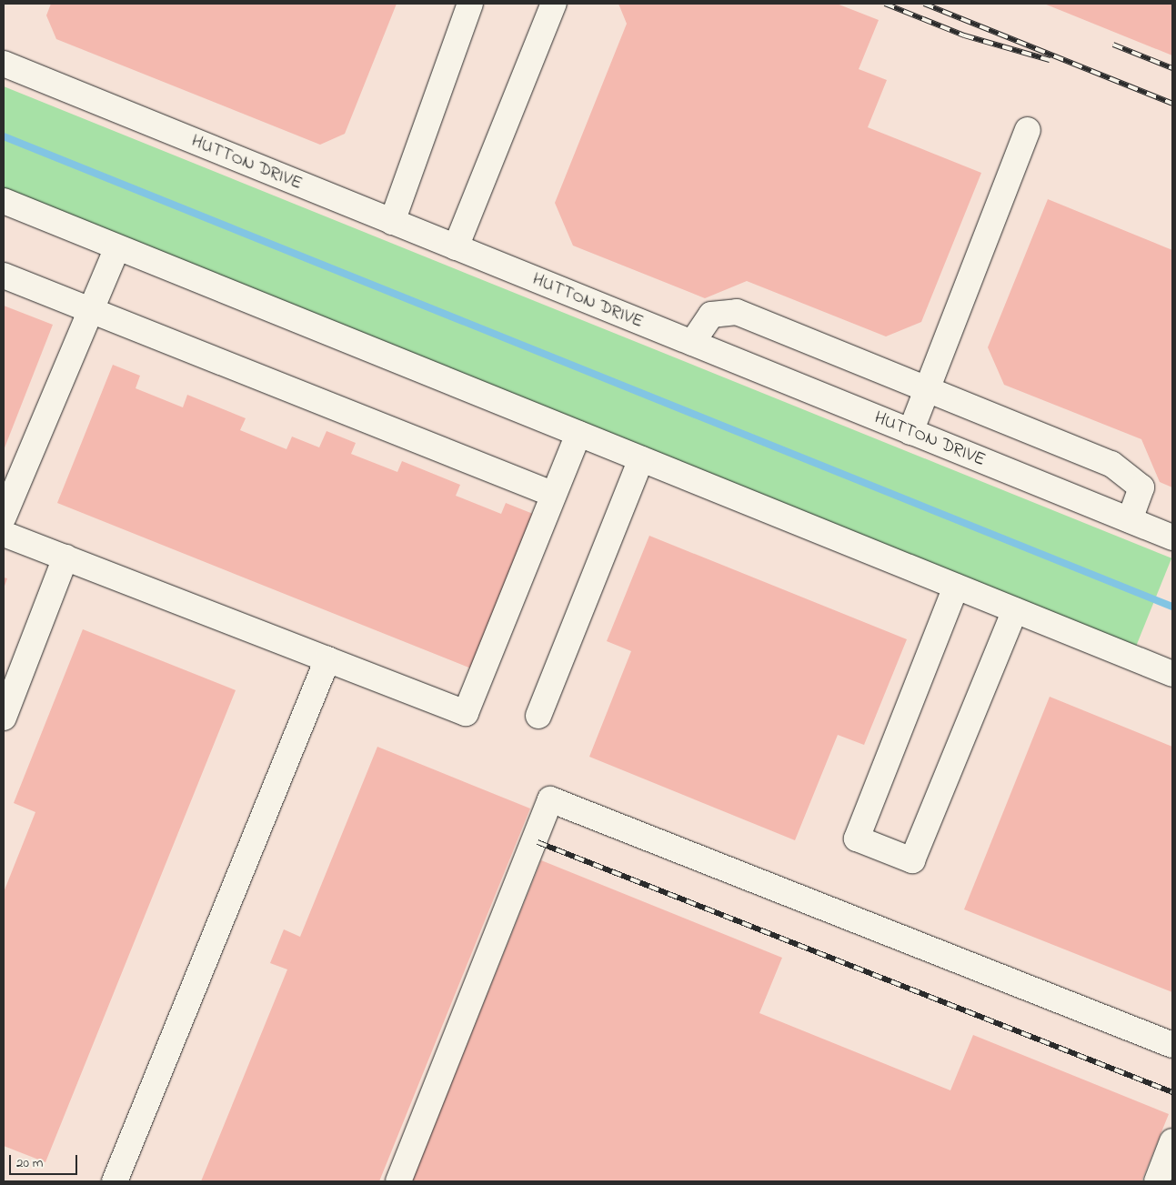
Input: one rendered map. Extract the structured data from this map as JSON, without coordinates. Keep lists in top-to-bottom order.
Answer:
{
  "streets": {
    "street": ["HUTTON DRIVE"]
  },
  "scale_bar": "20 m"
}
